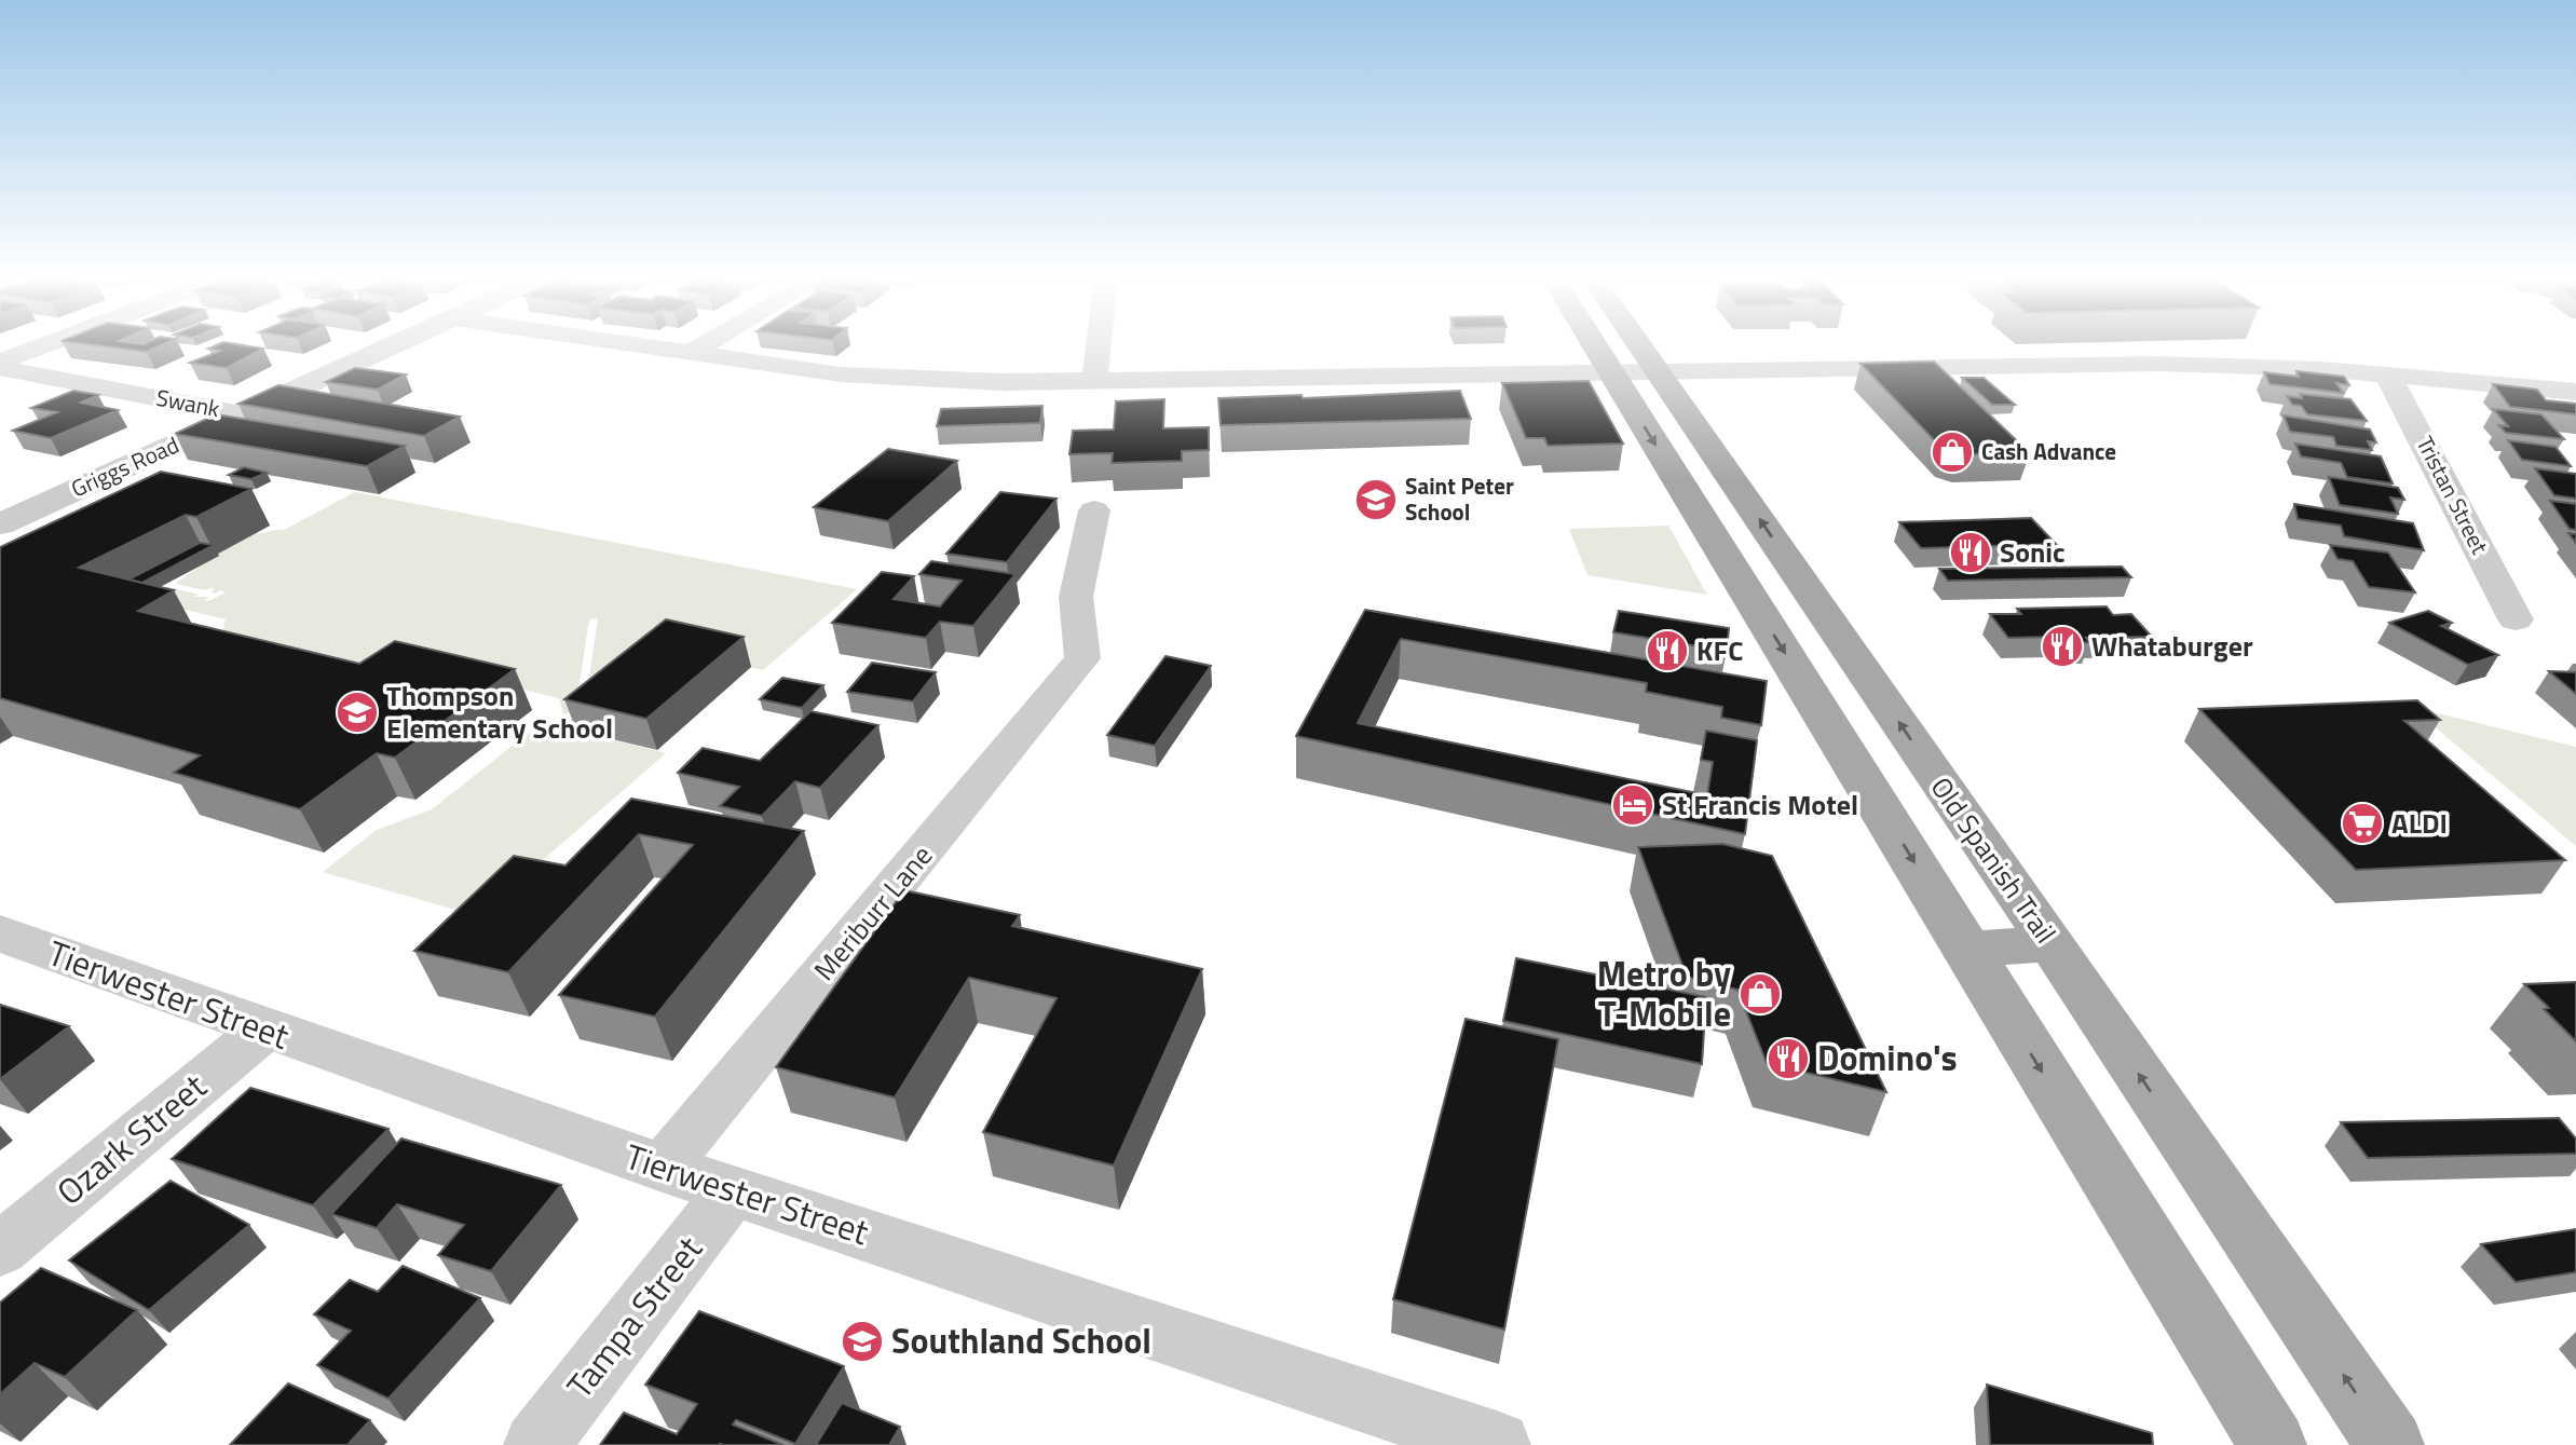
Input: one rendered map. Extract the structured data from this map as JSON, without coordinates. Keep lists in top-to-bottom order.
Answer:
{
  "streets": {
    "main road": ["Old Spanish Trail"],
    "street": [
      "Swank",
      "Griggs Road",
      "Tristan Street",
      "Meriburr Lane",
      "Tierwester Street",
      "Ozark Street",
      "Tampa Street"
    ]
  },
  "crossings": [
    ["Swank", "Griggs Road"],
    ["Meriburr Lane", "Tierwester Street"],
    ["Tierwester Street", "Ozark Street"],
    ["Tierwester Street", "Tampa Street"]
  ],
  "places": {
    "shop": ["Cash Advance", "Metro by T-Mobile"],
    "school or university": ["Saint Peter School", "Thompson Elementary School", "Southland School"],
    "restaurant": [
      "Sonic",
      "Whataburger",
      "KFC",
      "Domino's"
    ],
    "hotel": ["St Francis Motel"],
    "supermarket": ["ALDI"]
  }
}
